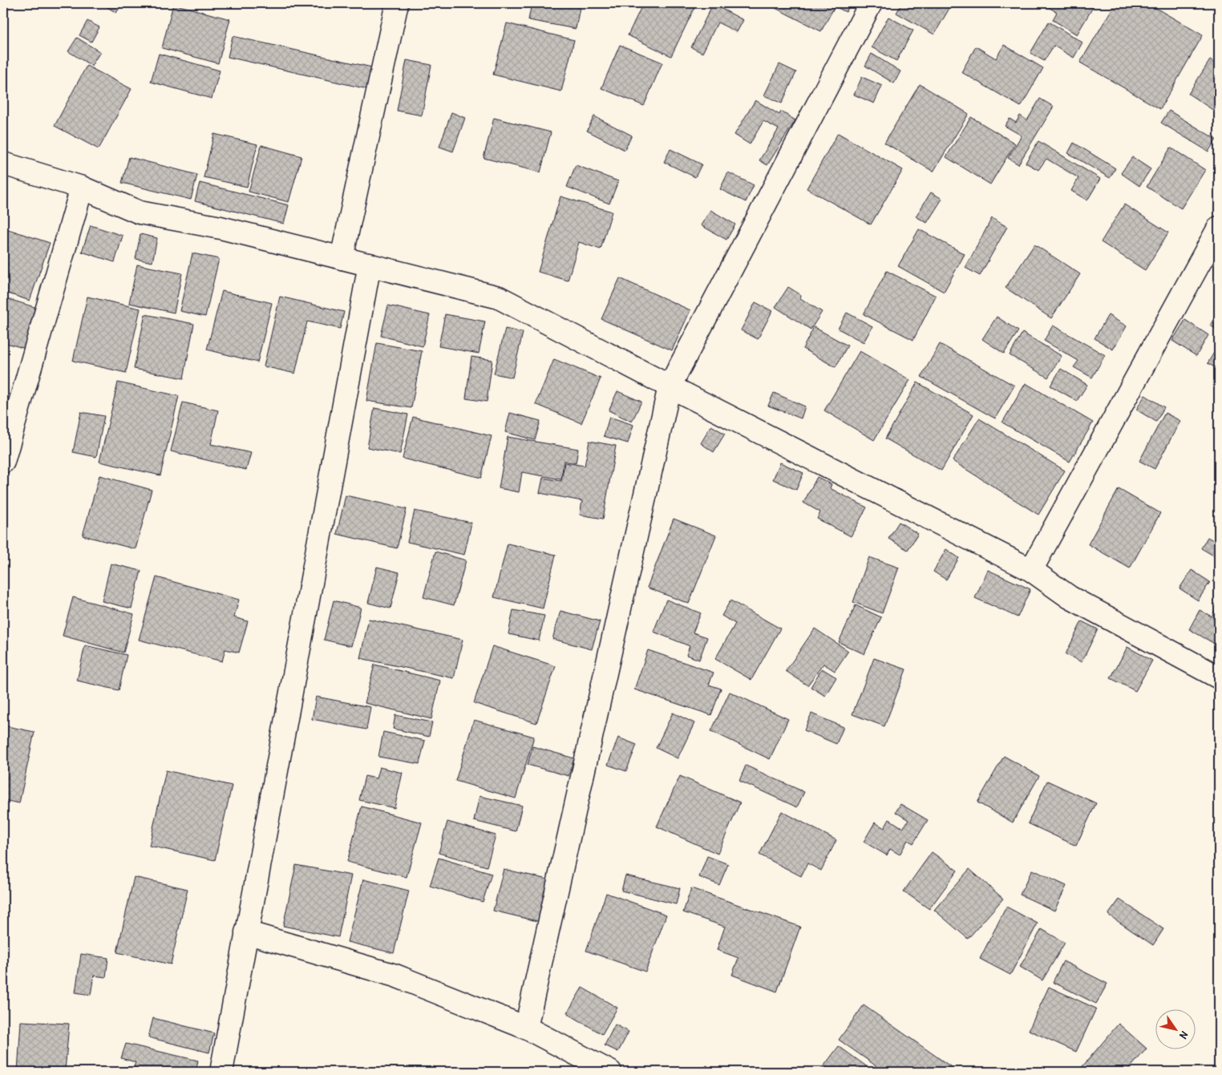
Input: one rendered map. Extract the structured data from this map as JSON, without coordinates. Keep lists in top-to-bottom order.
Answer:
{
  "north": "bottom right"
}
